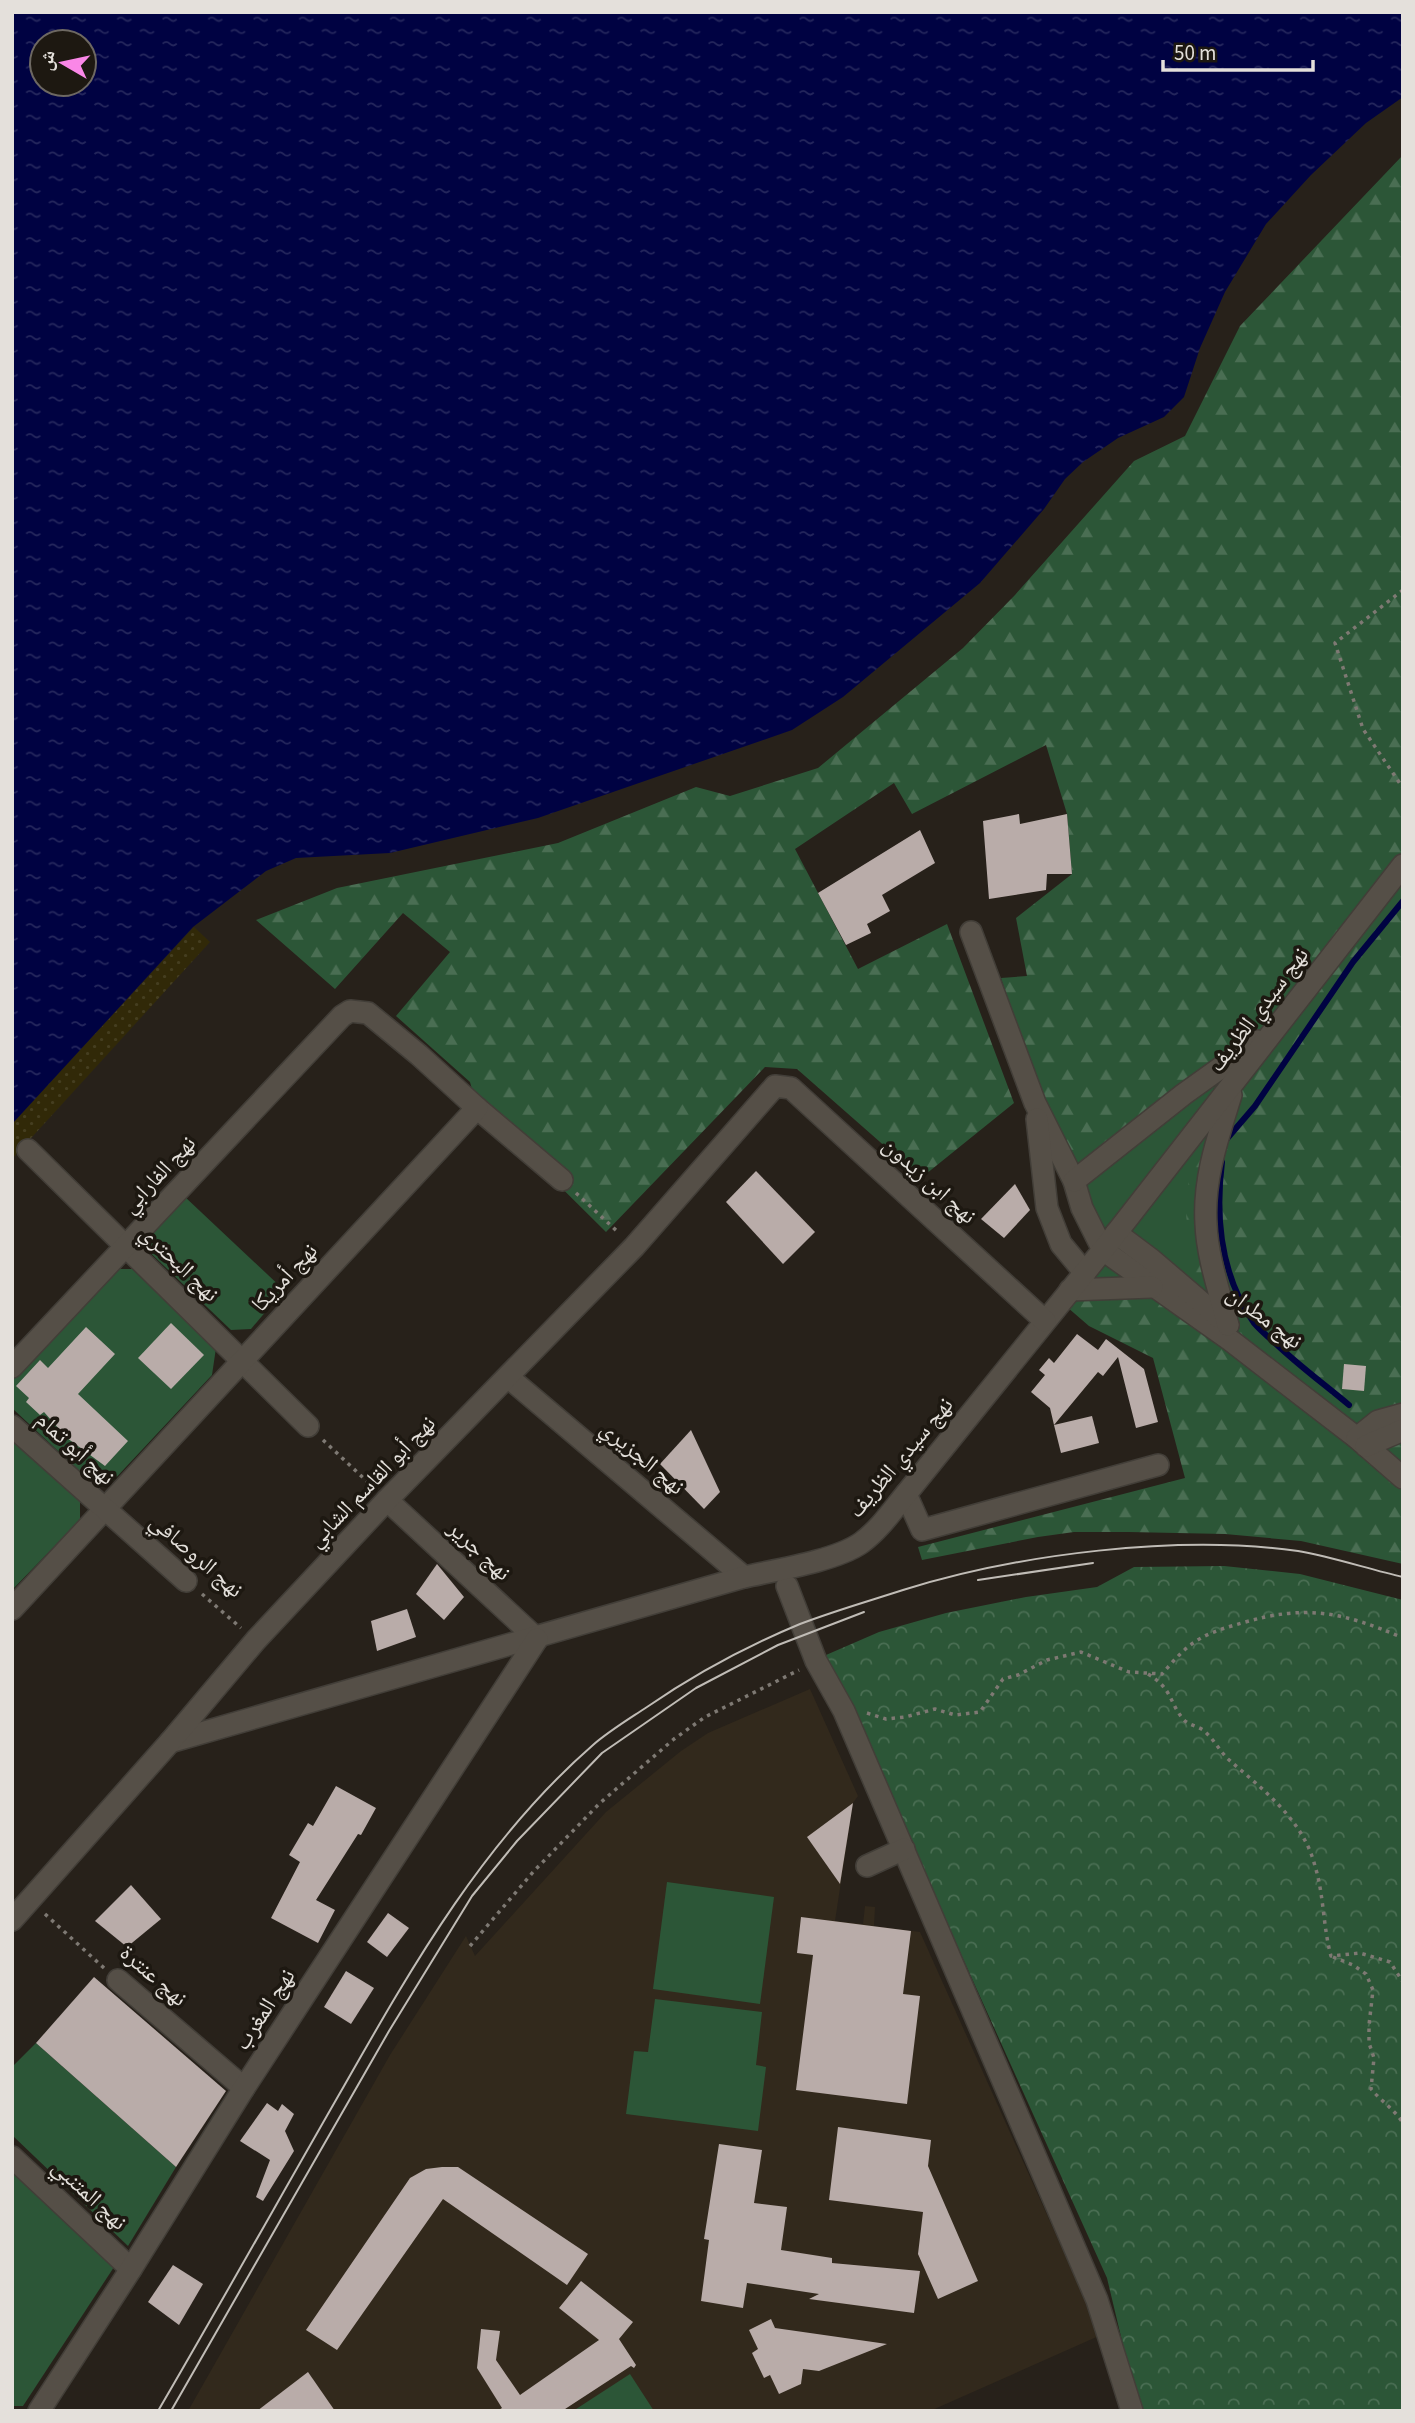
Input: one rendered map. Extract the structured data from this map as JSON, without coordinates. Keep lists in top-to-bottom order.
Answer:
{
  "streets": {
    "street": [
      "نهج سيدي الظريف",
      "نهج الفارابي",
      "نهج ابن زيدون",
      "نهج البحتري",
      "نهج أمريكا",
      "نهج مطران",
      "نهج أبو تمام",
      "نهج الجزيري",
      "نهج أبو القاسم الشابي",
      "نهج جرير",
      "نهج الروصافي",
      "نهج عنترة",
      "نهج المغرب",
      "نهج المتنبي"
    ]
  },
  "crossings": [
    ["نهج سيدي الظريف", "نهج ابن زيدون"],
    ["نهج سيدي الظريف", "نهج مطران"],
    ["نهج سيدي الظريف", "نهج الجزيري"],
    ["نهج سيدي الظريف", "نهج أبو القاسم الشابي"],
    ["نهج سيدي الظريف", "نهج جرير"],
    ["نهج سيدي الظريف", "نهج المغرب"],
    ["نهج الفارابي", "نهج البحتري"],
    ["نهج الفارابي", "نهج أمريكا"],
    ["نهج ابن زيدون", "نهج أبو القاسم الشابي"],
    ["نهج البحتري", "نهج أمريكا"],
    ["نهج أمريكا", "نهج أبو تمام"],
    ["نهج أمريكا", "نهج الروصافي"],
    ["نهج أبو تمام", "نهج الروصافي"],
    ["نهج الجزيري", "نهج أبو القاسم الشابي"],
    ["نهج أبو القاسم الشابي", "نهج جرير"],
    ["نهج أبو القاسم الشابي", "نهج الروصافي"],
    ["نهج أبو القاسم الشابي", "نهج عنترة"],
    ["نهج جرير", "نهج المغرب"],
    ["نهج عنترة", "نهج المغرب"],
    ["نهج المغرب", "نهج المتنبي"]
  ],
  "scale_bar": "50 m",
  "north": "left"
}
